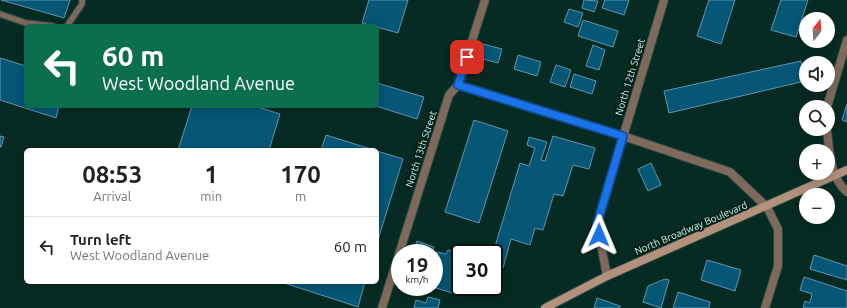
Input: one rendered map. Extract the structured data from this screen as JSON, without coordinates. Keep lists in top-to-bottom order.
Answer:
{
  "streets": {
    "main road": ["North Broadway Boulevard"],
    "street": ["North 12th Street", "North 13th Street"]
  },
  "crossings": [
    ["North 12th Street", "North Broadway Boulevard"]
  ],
  "north": "top",
  "page": {
    "map_buttons": ["+", "−"],
    "turn": ["60 m", "West Woodland Avenue"],
    "eta": [
      "08:53",
      "Arrival",
      "1",
      "min",
      "170",
      "m"
    ],
    "list": [
      {
        "name": "Turn left",
        "note": "West Woodland Avenue",
        "value": "60 m"
      }
    ],
    "speed": "19 km/h",
    "limit": "30"
  }
}
